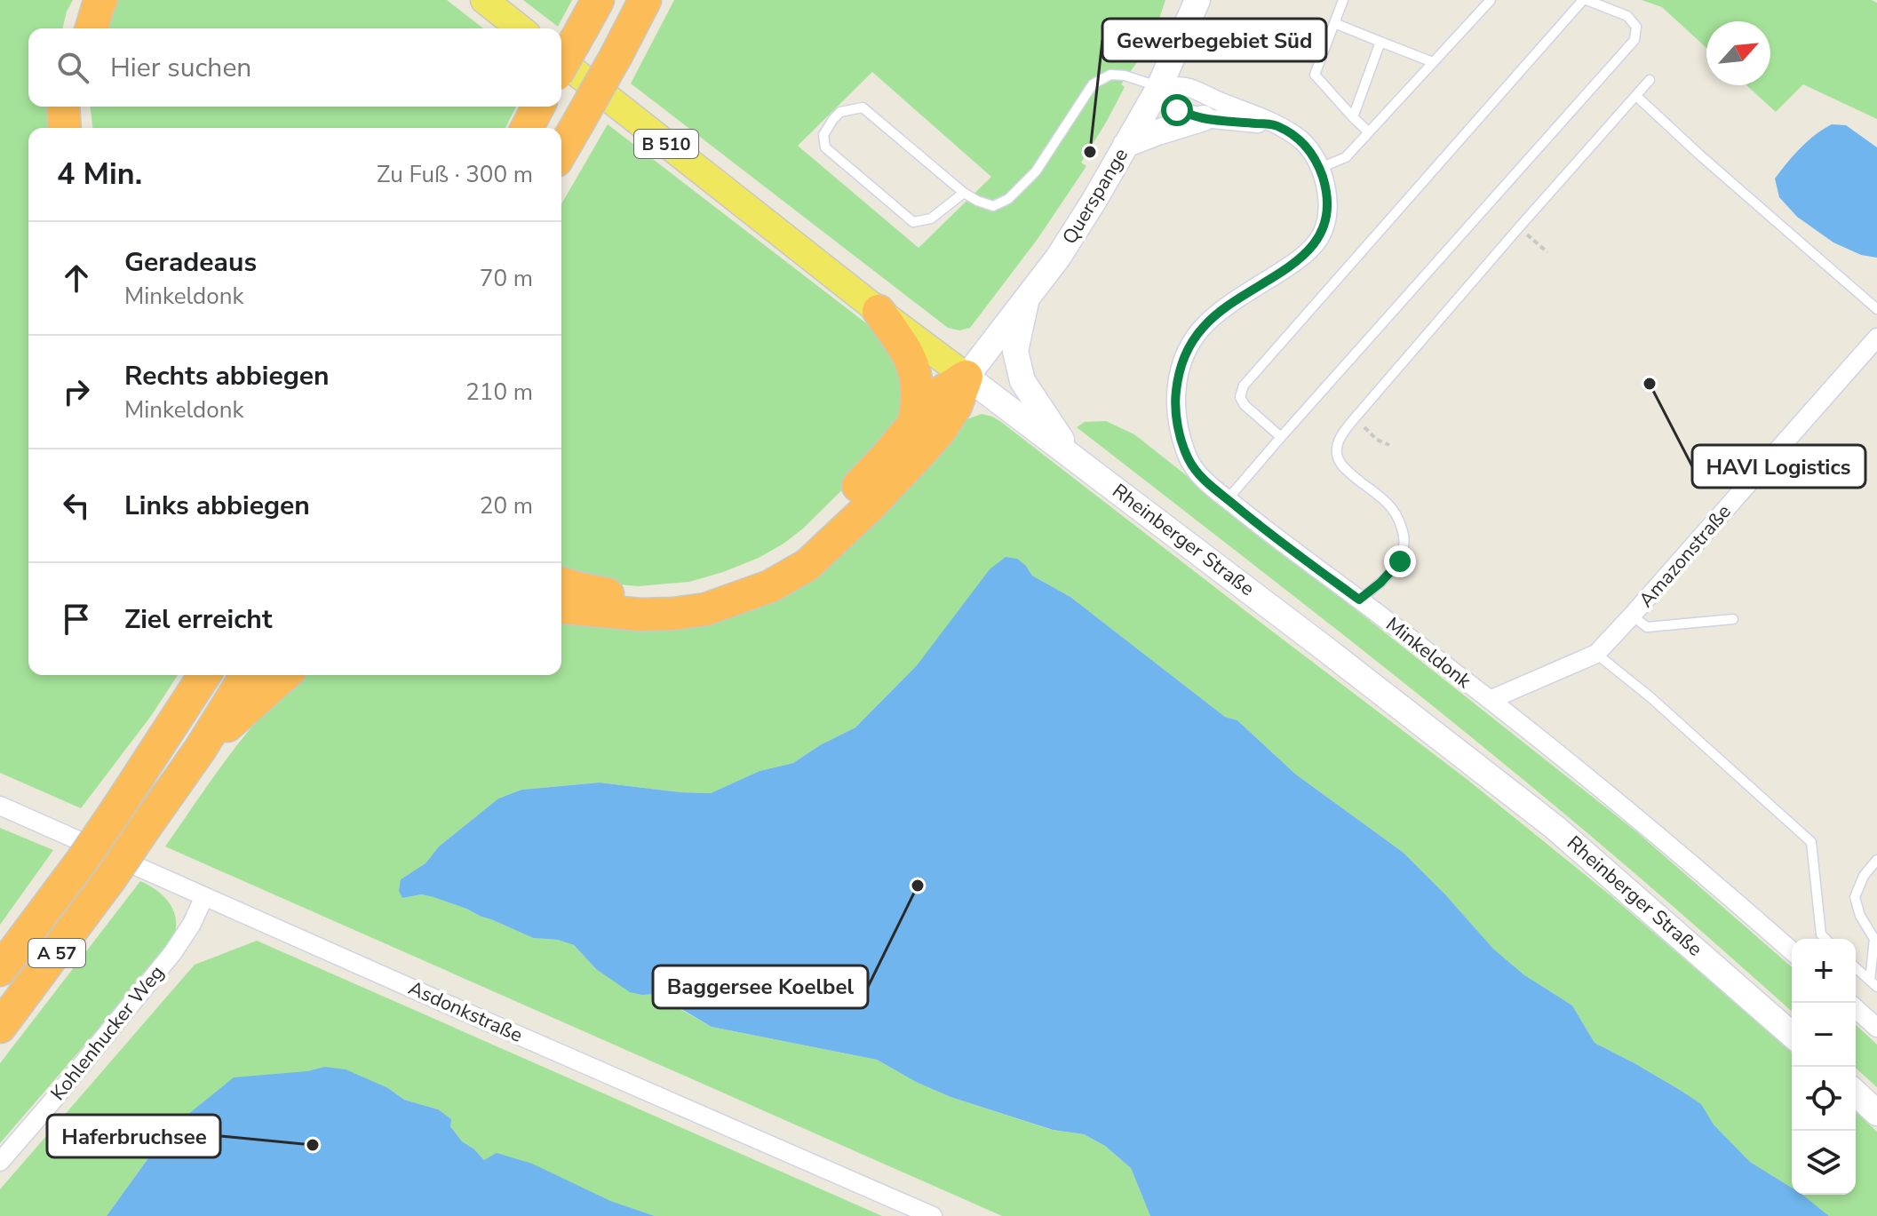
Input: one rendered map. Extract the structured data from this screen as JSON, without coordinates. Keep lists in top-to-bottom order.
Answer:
{
  "streets": {
    "highway": ["A 57"],
    "main road": ["B 510", "Querspange", "Rheinberger Straße"],
    "street": [
      "Amazonstraße",
      "Minkeldonk",
      "Asdonkstraße",
      "Kohlenhucker Weg"
    ]
  },
  "crossings": [
    ["Querspange", "Rheinberger Straße"],
    ["Querspange", "Minkeldonk"],
    ["Amazonstraße", "Minkeldonk"],
    ["Asdonkstraße", "Kohlenhucker Weg"]
  ],
  "places": [
    "Gewerbegebiet Süd",
    "HAVI Logistics",
    "Baggersee Koelbel",
    "Haferbruchsee"
  ],
  "north": "top right",
  "page": {
    "search": "Hier suchen",
    "heading": ["4 Min.", "Zu Fuß · 300 m"],
    "list": [
      ["Geradeaus", "Minkeldonk", "70 m"],
      ["Rechts abbiegen", "Minkeldonk", "210 m"],
      ["Links abbiegen", "20 m"],
      "Ziel erreicht"
    ],
    "map_buttons": ["+", "−"]
  }
}
